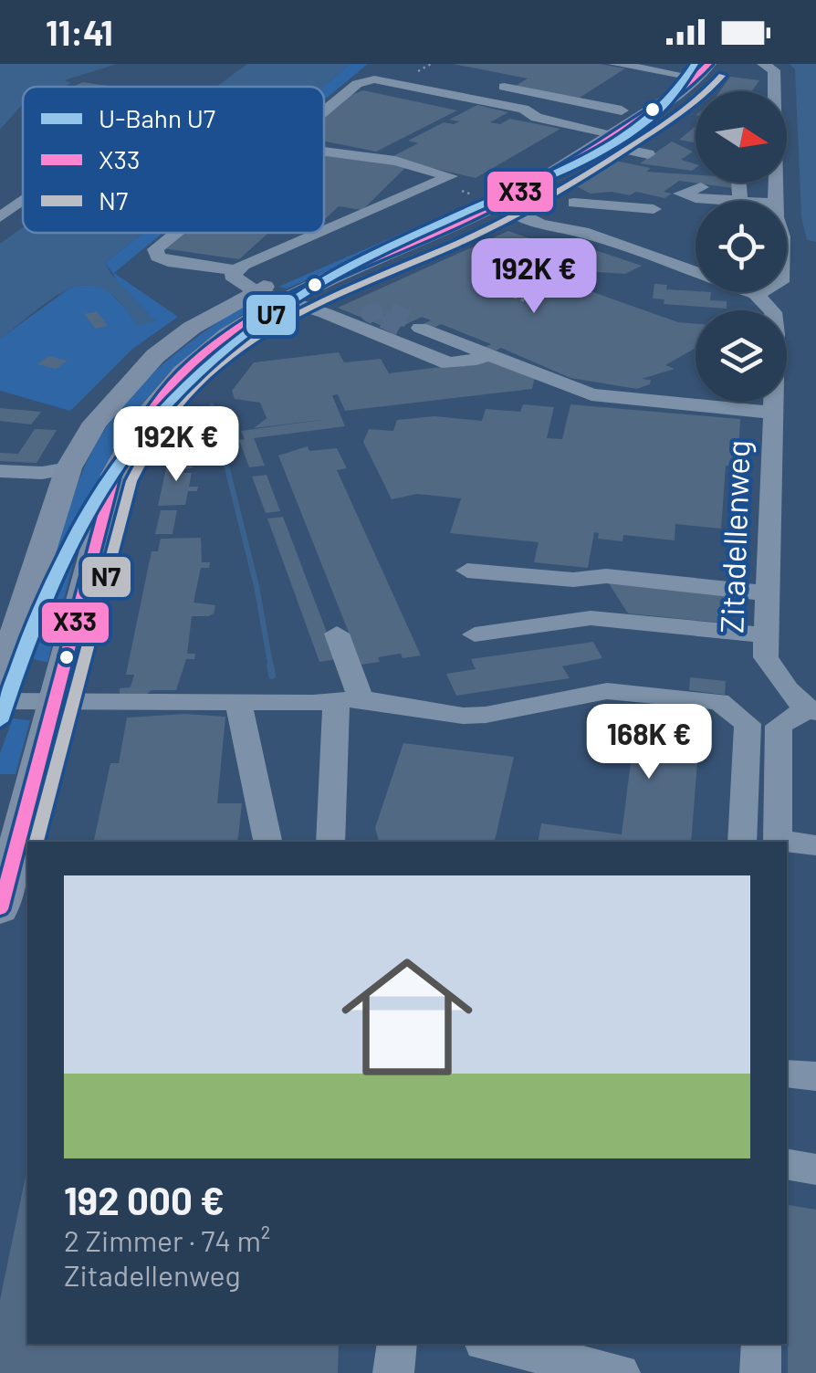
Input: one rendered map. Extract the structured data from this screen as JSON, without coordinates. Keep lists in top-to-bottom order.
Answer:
{
  "streets": {
    "street": ["Zitadellenweg"]
  },
  "lines": ["metro line U7", "transit line X33", "transit line N7"],
  "legend": ["U-Bahn U7", "X33", "N7"],
  "north": "right",
  "page": {
    "status": "11:41",
    "price": ["192K €", "192K €", "168K €"],
    "list": [
      {
        "name": "192 000 €",
        "note": "2 Zimmer · 74 m² · Zitadellenweg"
      }
    ]
  }
}
